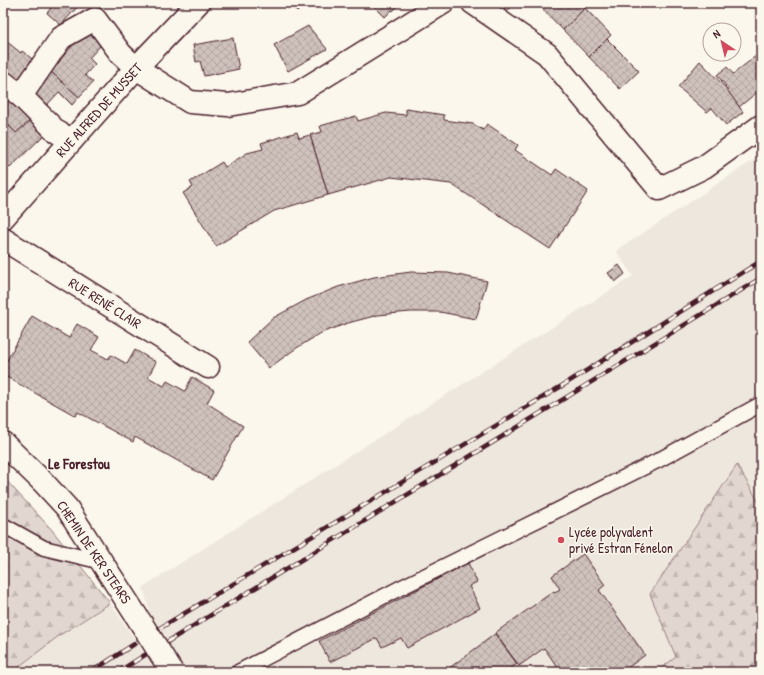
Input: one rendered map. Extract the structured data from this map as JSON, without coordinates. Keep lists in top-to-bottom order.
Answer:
{
  "streets": {
    "street": ["RUE ALFRED DE MUSSET", "RUE RENÉ CLAIR", "CHEMIN DE KER STEARS"]
  },
  "districts": ["Le Forestou"],
  "places": ["Lycée polyvalent privé Estran Fénelon"],
  "north": "top left"
}
